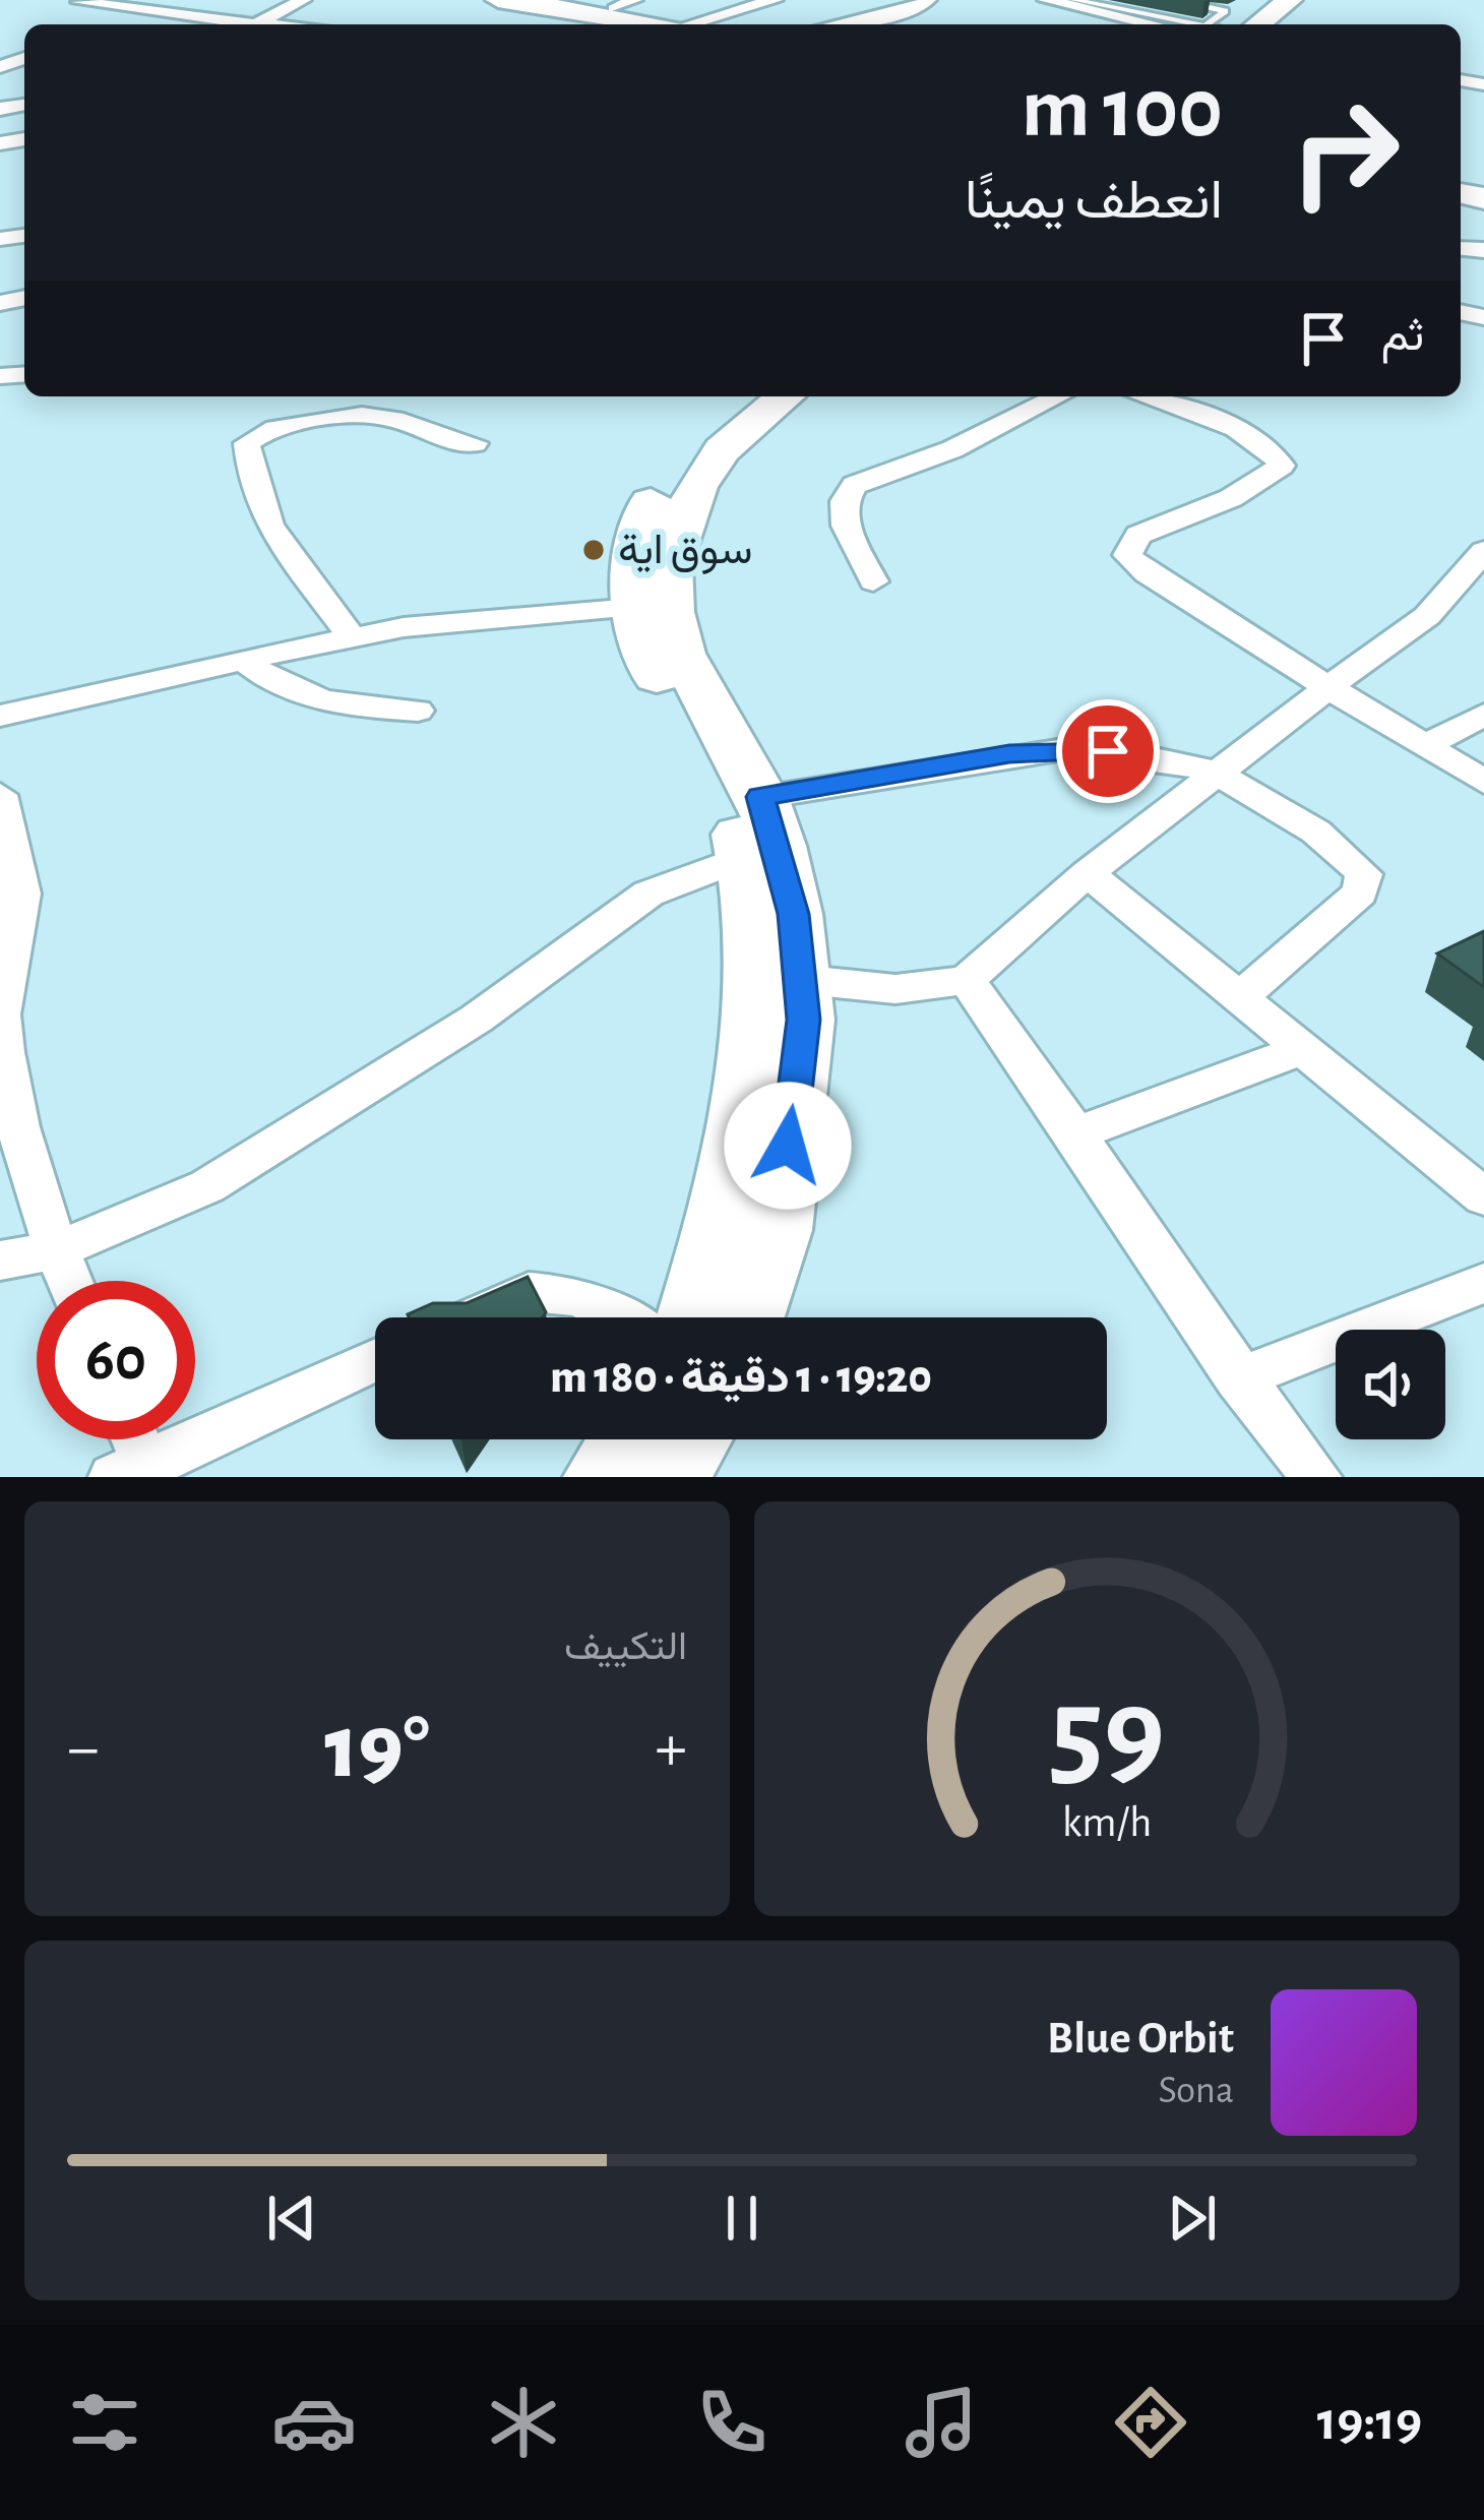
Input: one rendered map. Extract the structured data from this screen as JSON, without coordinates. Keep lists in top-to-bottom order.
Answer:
{
  "places": ["سوق اية"],
  "page": {
    "turn": ["100 m", "انعطف يمينًا"],
    "then": "ثم",
    "limit": "60",
    "trip": "19:20 · 1 دقيقة · 180 m",
    "tile": "التكييف",
    "heat": ["−", "19°", "+"],
    "song": ["Blue Orbit", "Sona"],
    "tabs": "19:19",
    "gauge": ["59", "km/h"]
  }
}
